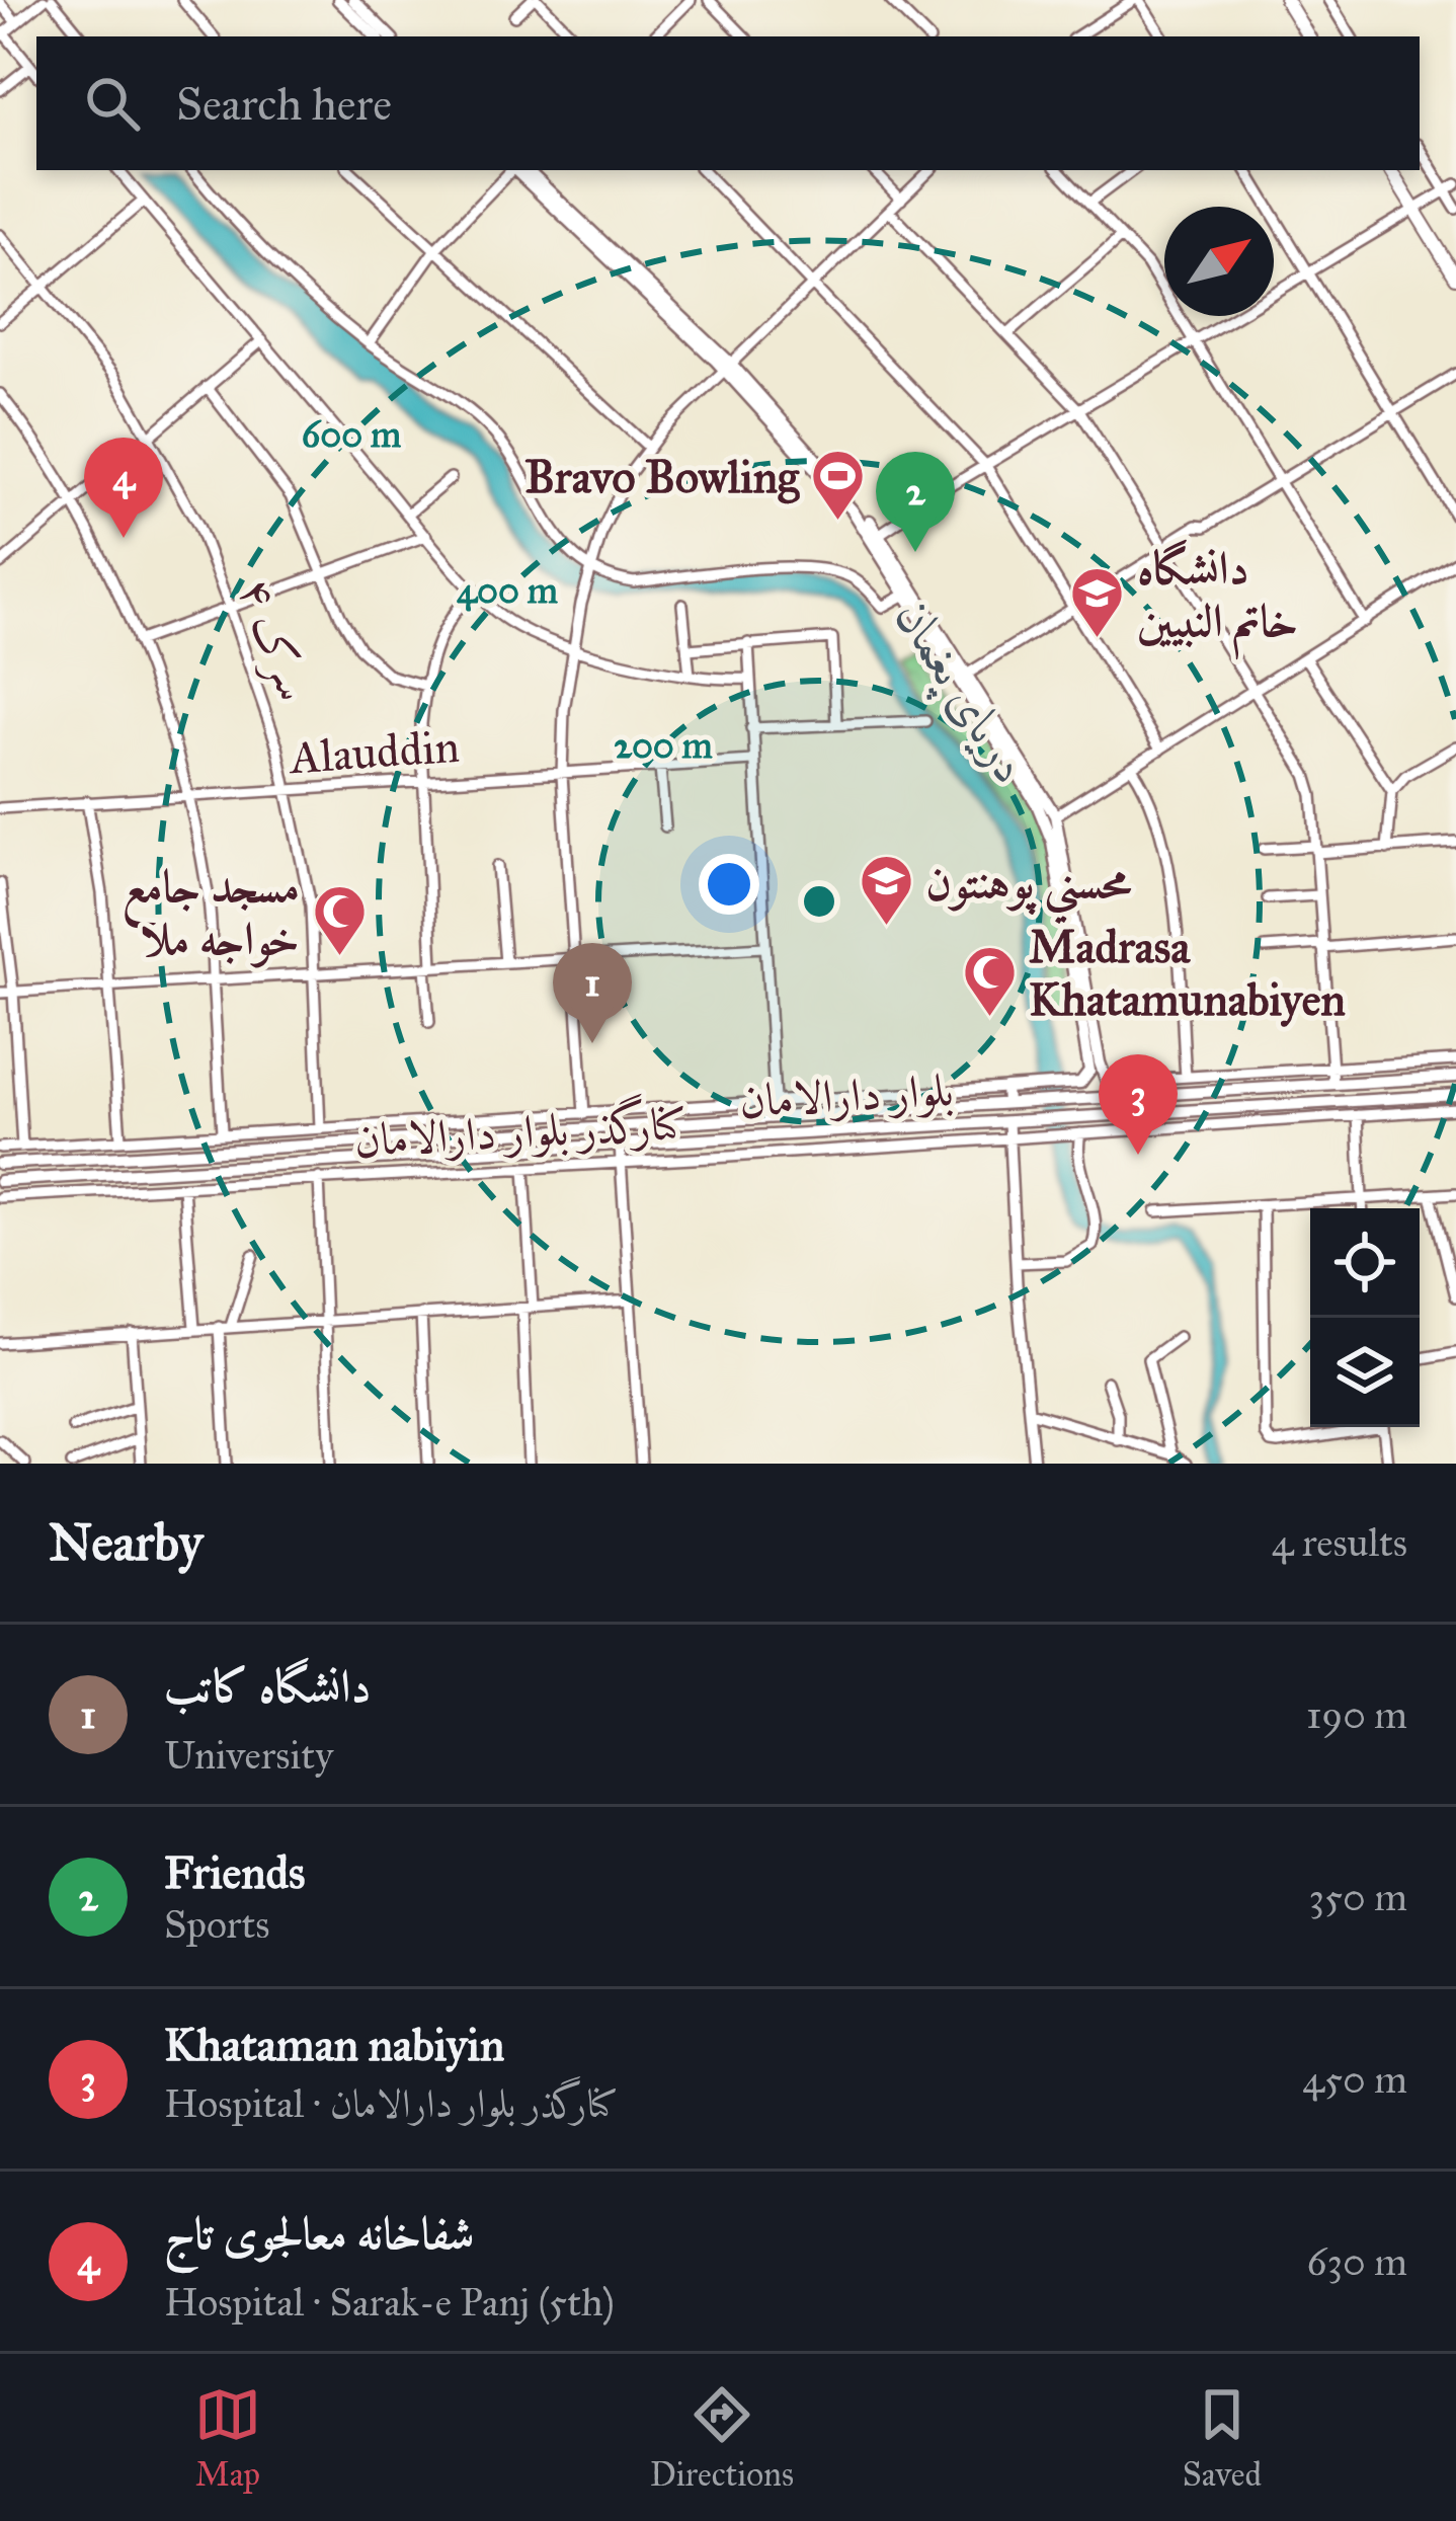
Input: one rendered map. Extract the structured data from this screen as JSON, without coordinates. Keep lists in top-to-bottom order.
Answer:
{
  "streets": {
    "main road": ["بلوار دارالامان", "کنارگذر بلوار دارالامان"],
    "street": ["سرک ۴", "Alauddin"]
  },
  "crossings": [
    ["سرک ۴", "Alauddin"],
    ["سرک ۴", "کنارگذر بلوار دارالامان"],
    ["بلوار دارالامان", "کنارگذر بلوار دارالامان"]
  ],
  "water": ["دریای پغمان"],
  "places": {
    "sports": ["Bravo Bowling"],
    "school or university": ["دانشگاه خاتم النبیین", "محسني پوهنتون"],
    "mosque": ["مسجد جامع خواجه ملا", "Madrasa Khatamunabiyen"]
  },
  "north": "top right",
  "page": {
    "search": "Search here",
    "pins": [
      "4",
      "2",
      "1",
      "3"
    ],
    "heading": ["Nearby", "4 results"],
    "list": [
      {
        "mark": "1",
        "name": "دانشگاه کاتب",
        "note": "University",
        "value": "190 m"
      },
      {
        "mark": "2",
        "name": "Friends",
        "note": "Sports",
        "value": "350 m"
      },
      {
        "mark": "3",
        "name": "Khataman nabiyin",
        "note": "Hospital · کنارگذر بلوار دارالامان",
        "value": "450 m"
      },
      {
        "mark": "4",
        "name": "شفاخانه معالجوی تاج",
        "note": "Hospital · Sarak-e Panj (5th)",
        "value": "630 m"
      }
    ],
    "nav": ["Map", "Directions", "Saved"]
  },
  "rings": ["600 m", "400 m", "200 m"]
}
